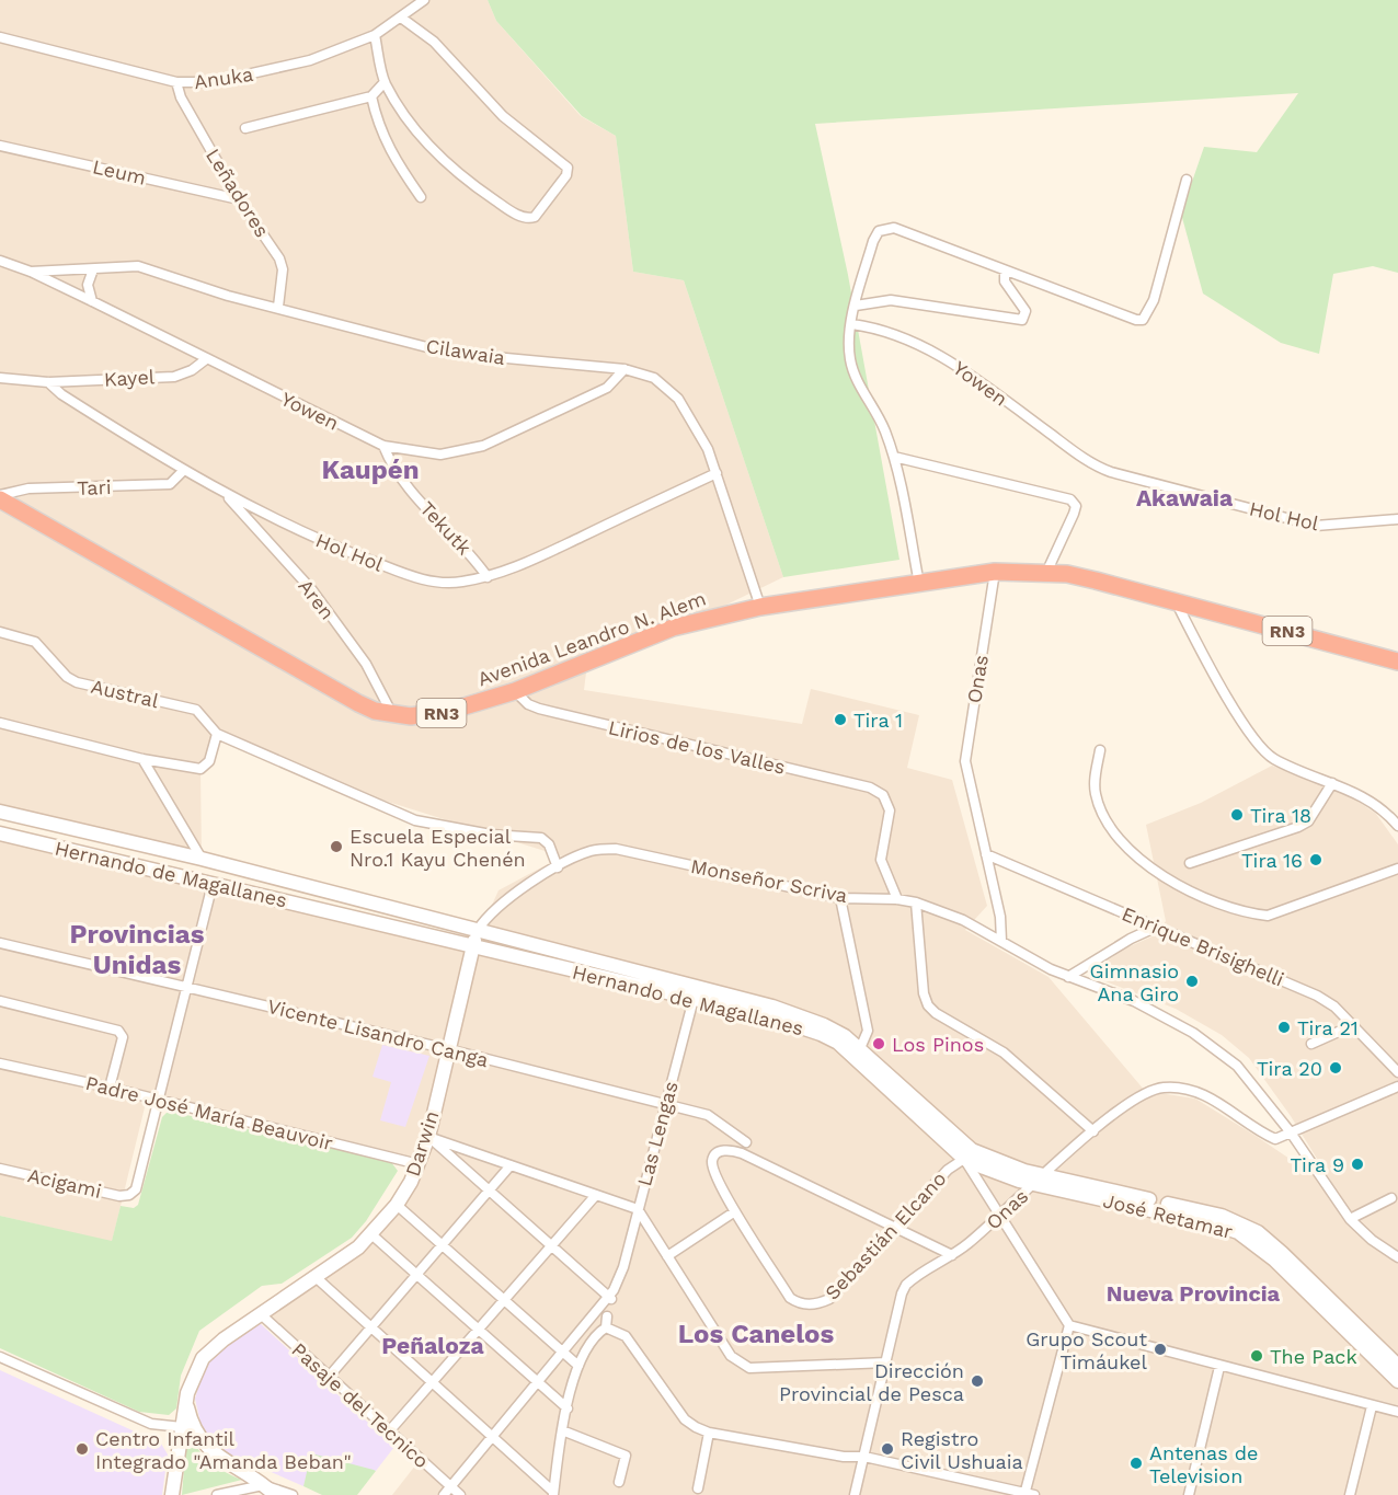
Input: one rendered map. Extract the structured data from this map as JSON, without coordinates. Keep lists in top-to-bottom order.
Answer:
{
  "streets": {
    "highway": ["RN3", "Avenida Leandro N. Alem"],
    "main road": ["Hernando de Magallanes", "Darwin", "José Retamar"],
    "street": [
      "Anuka",
      "Leum",
      "Leñadores",
      "Cilawaia",
      "Kayel",
      "Yowen",
      "Tari",
      "Hol Hol",
      "Tekutk",
      "Aren",
      "Onas",
      "Austral",
      "Lirios de los Valles",
      "Monseñor Scriva",
      "Enrique Brisighelli",
      "Vicente Lisandro Canga",
      "Padre José María Beauvoir",
      "Las Lengas",
      "Acigami",
      "Sebastián Elcano",
      "Pasaje del Tecnico"
    ]
  },
  "crossings": [
    ["Anuka", "Leñadores"],
    ["Leum", "Leñadores"],
    ["Leñadores", "Cilawaia"],
    ["Cilawaia", "Yowen"],
    ["Cilawaia", "Hol Hol"],
    ["Cilawaia", "Avenida Leandro N. Alem"],
    ["Kayel", "Yowen"],
    ["Kayel", "Hol Hol"],
    ["Yowen", "Hol Hol"],
    ["Yowen", "Tekutk"],
    ["Tari", "Hol Hol"],
    ["Tari", "Avenida Leandro N. Alem"],
    ["Hol Hol", "Tekutk"],
    ["Hol Hol", "Aren"],
    ["Aren", "Avenida Leandro N. Alem"],
    ["Avenida Leandro N. Alem", "Onas"],
    ["Avenida Leandro N. Alem", "Lirios de los Valles"],
    ["Onas", "Hernando de Magallanes"],
    ["Onas", "Monseñor Scriva"],
    ["Onas", "Enrique Brisighelli"],
    ["Onas", "José Retamar"],
    ["Lirios de los Valles", "Monseñor Scriva"],
    ["Hernando de Magallanes", "Las Lengas"],
    ["Hernando de Magallanes", "Darwin"],
    ["Hernando de Magallanes", "José Retamar"],
    ["Hernando de Magallanes", "Sebastián Elcano"],
    ["Monseñor Scriva", "Darwin"],
    ["Vicente Lisandro Canga", "Las Lengas"],
    ["Vicente Lisandro Canga", "Darwin"],
    ["Padre José María Beauvoir", "Darwin"],
    ["Padre José María Beauvoir", "Acigami"],
    ["Las Lengas", "Pasaje del Tecnico"],
    ["Darwin", "Pasaje del Tecnico"],
    ["José Retamar", "Sebastián Elcano"]
  ],
  "districts": [
    "Kaupén",
    "Akawaia",
    "Provincias Unidas",
    "Nueva Provincia",
    "Los Canelos",
    "Peñaloza"
  ],
  "places": [
    "Tira 1",
    "Tira 18",
    "Escuela Especial Nro.1 Kayu Chenén",
    "Tira 16",
    "Gimnasio Ana Giro",
    "Tira 21",
    "Los Pinos",
    "Tira 20",
    "Tira 9",
    "Grupo Scout Timáukel",
    "The Pack",
    "Dirección Provincial de Pesca",
    "Centro Infantil Integrado \"Amanda Beban\"",
    "Registro Civil Ushuaia",
    "Antenas de Television"
  ]
}
